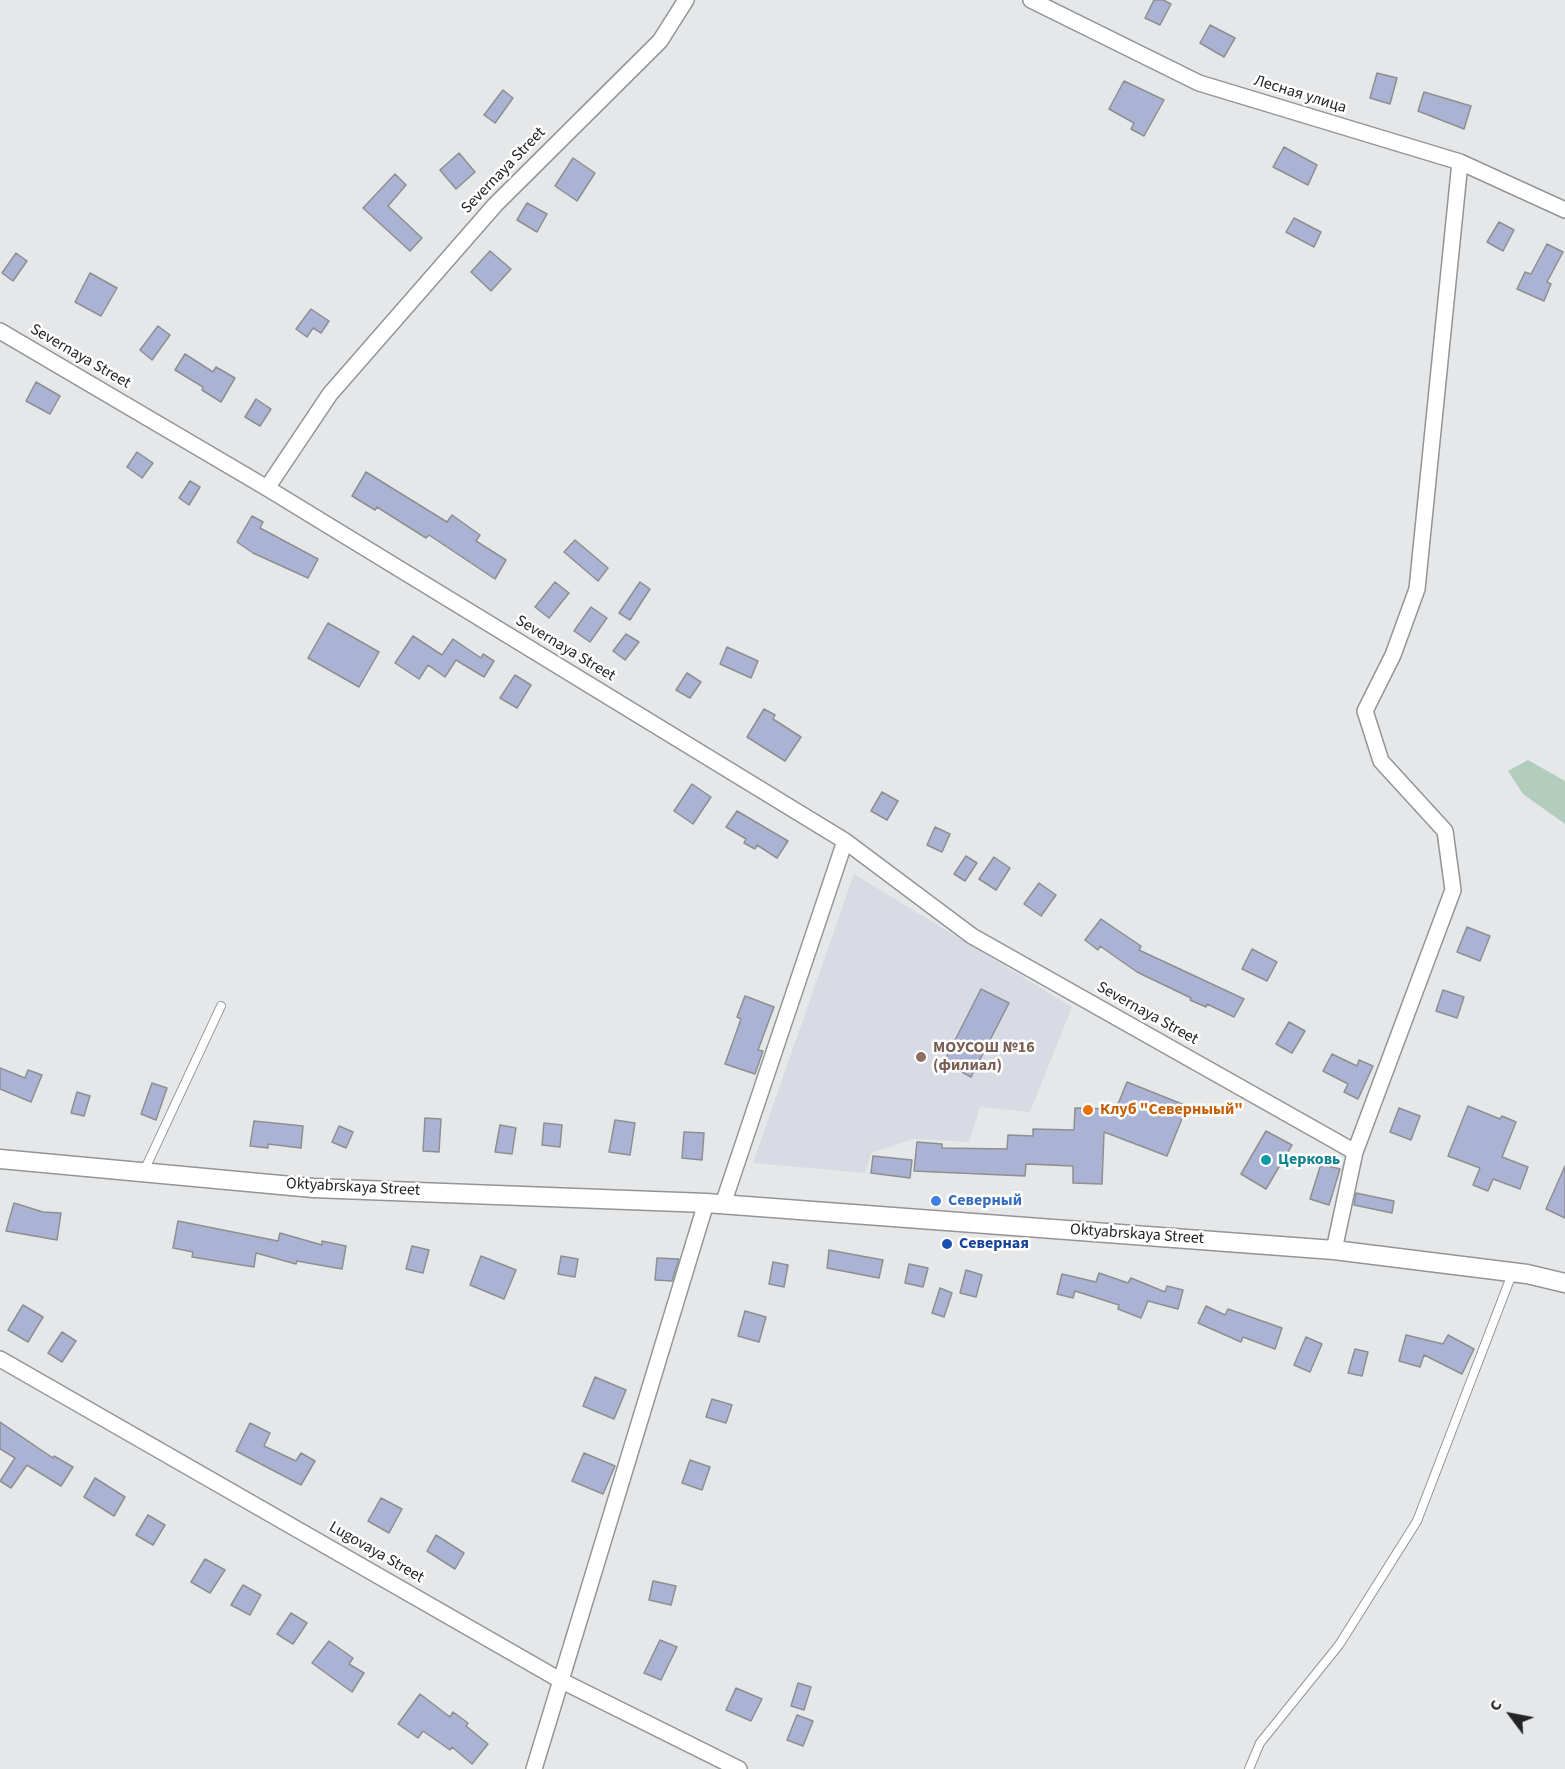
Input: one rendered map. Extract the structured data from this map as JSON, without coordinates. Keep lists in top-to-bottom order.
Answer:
{
  "streets": {
    "street": [
      "Лесная улица",
      "Severnaya Street",
      "Oktyabrskaya Street",
      "Lugovaya Street"
    ]
  },
  "places": [
    "МОУСОШ №16 (филиал)",
    "Клуб \"Северныый\"",
    "Церковь",
    "Северный",
    "Северная"
  ],
  "north": "top left"
}
